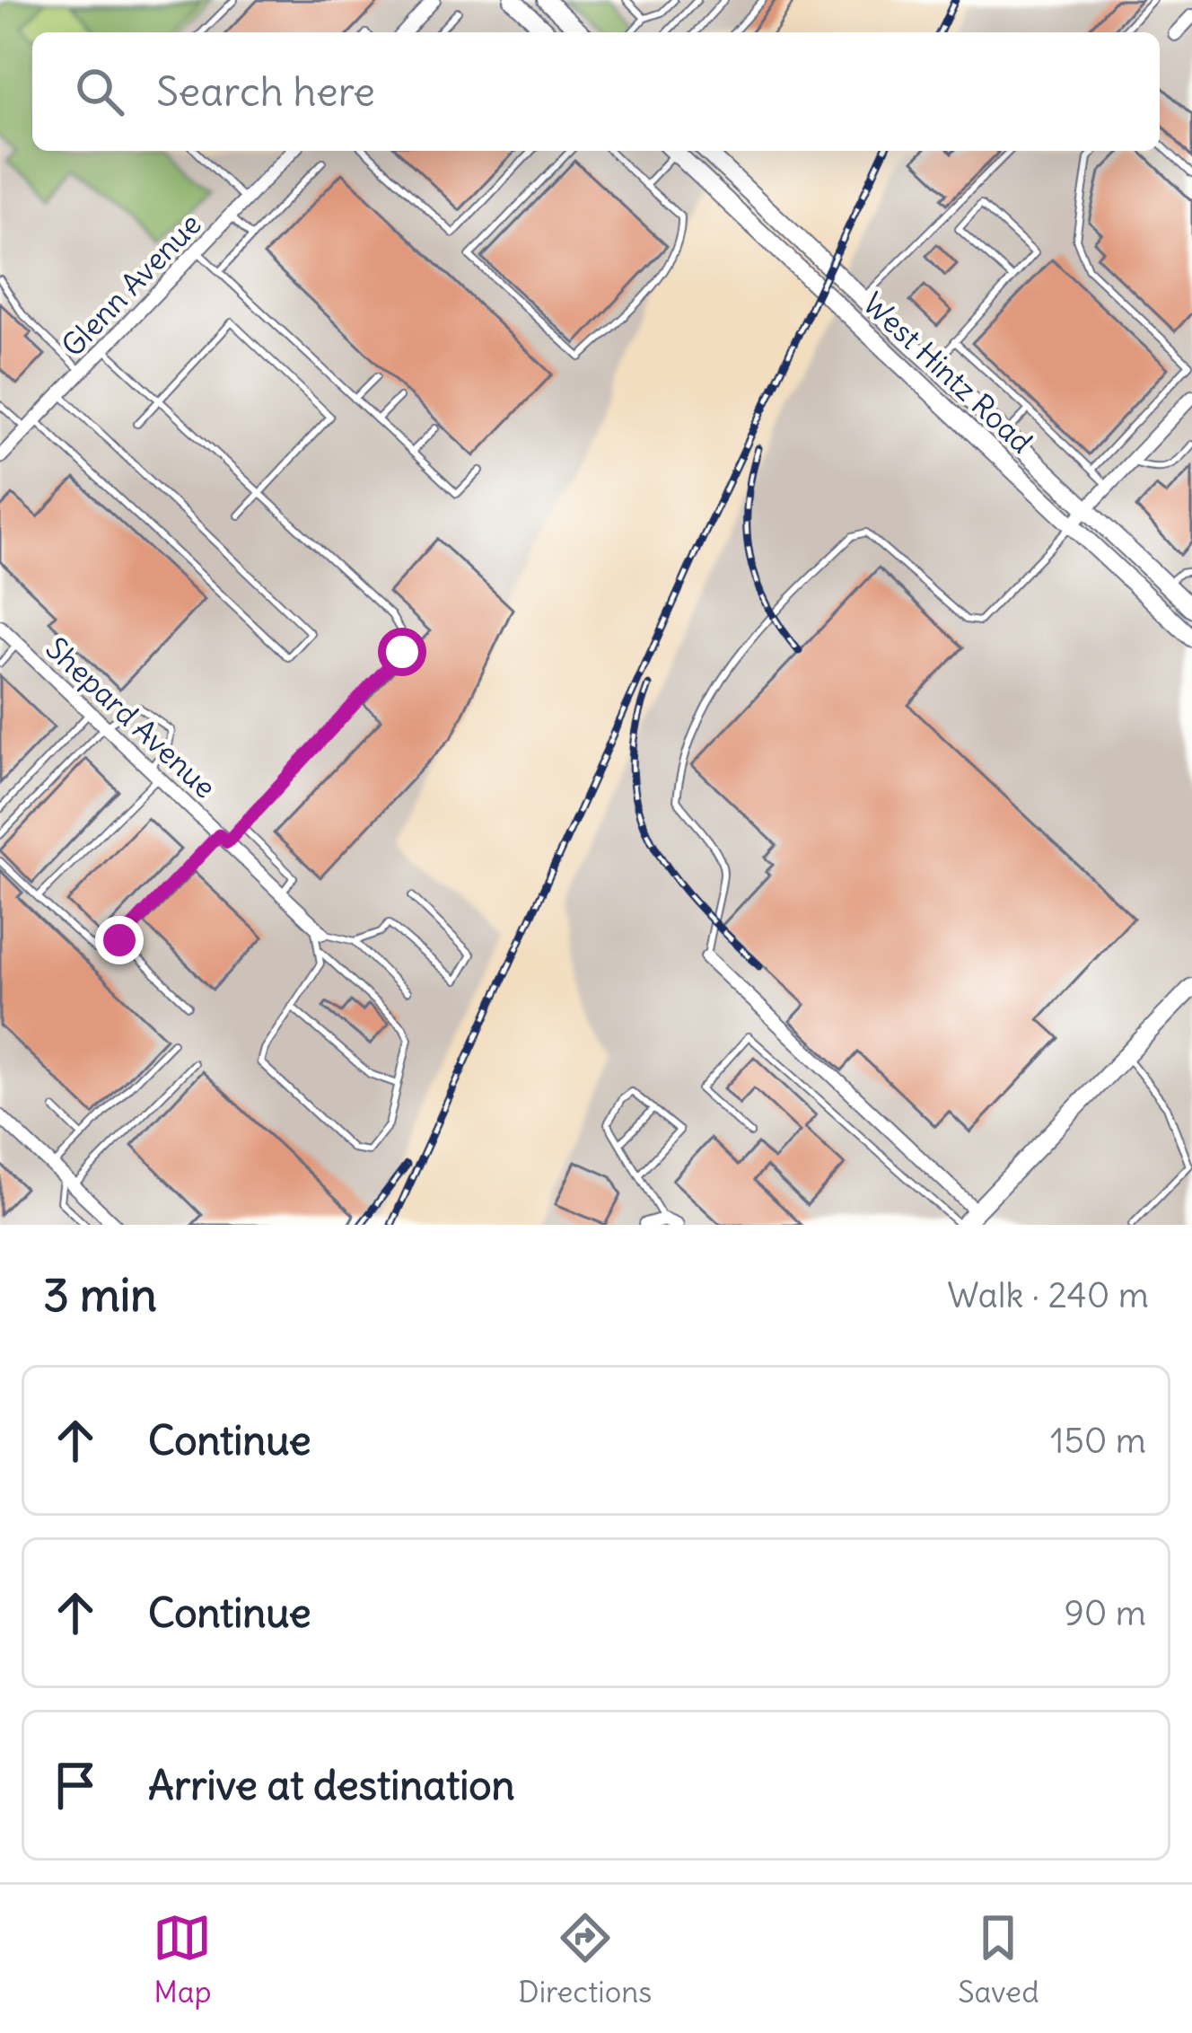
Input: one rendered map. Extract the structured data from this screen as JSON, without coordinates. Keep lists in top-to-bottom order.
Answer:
{
  "streets": {
    "main road": ["West Hintz Road"],
    "street": ["Glenn Avenue", "Shepard Avenue"]
  },
  "page": {
    "search": "Search here",
    "heading": ["3 min", "Walk · 240 m"],
    "list": [
      ["Continue", "150 m"],
      ["Continue", "90 m"],
      "Arrive at destination"
    ],
    "nav": ["Map", "Directions", "Saved"]
  }
}
